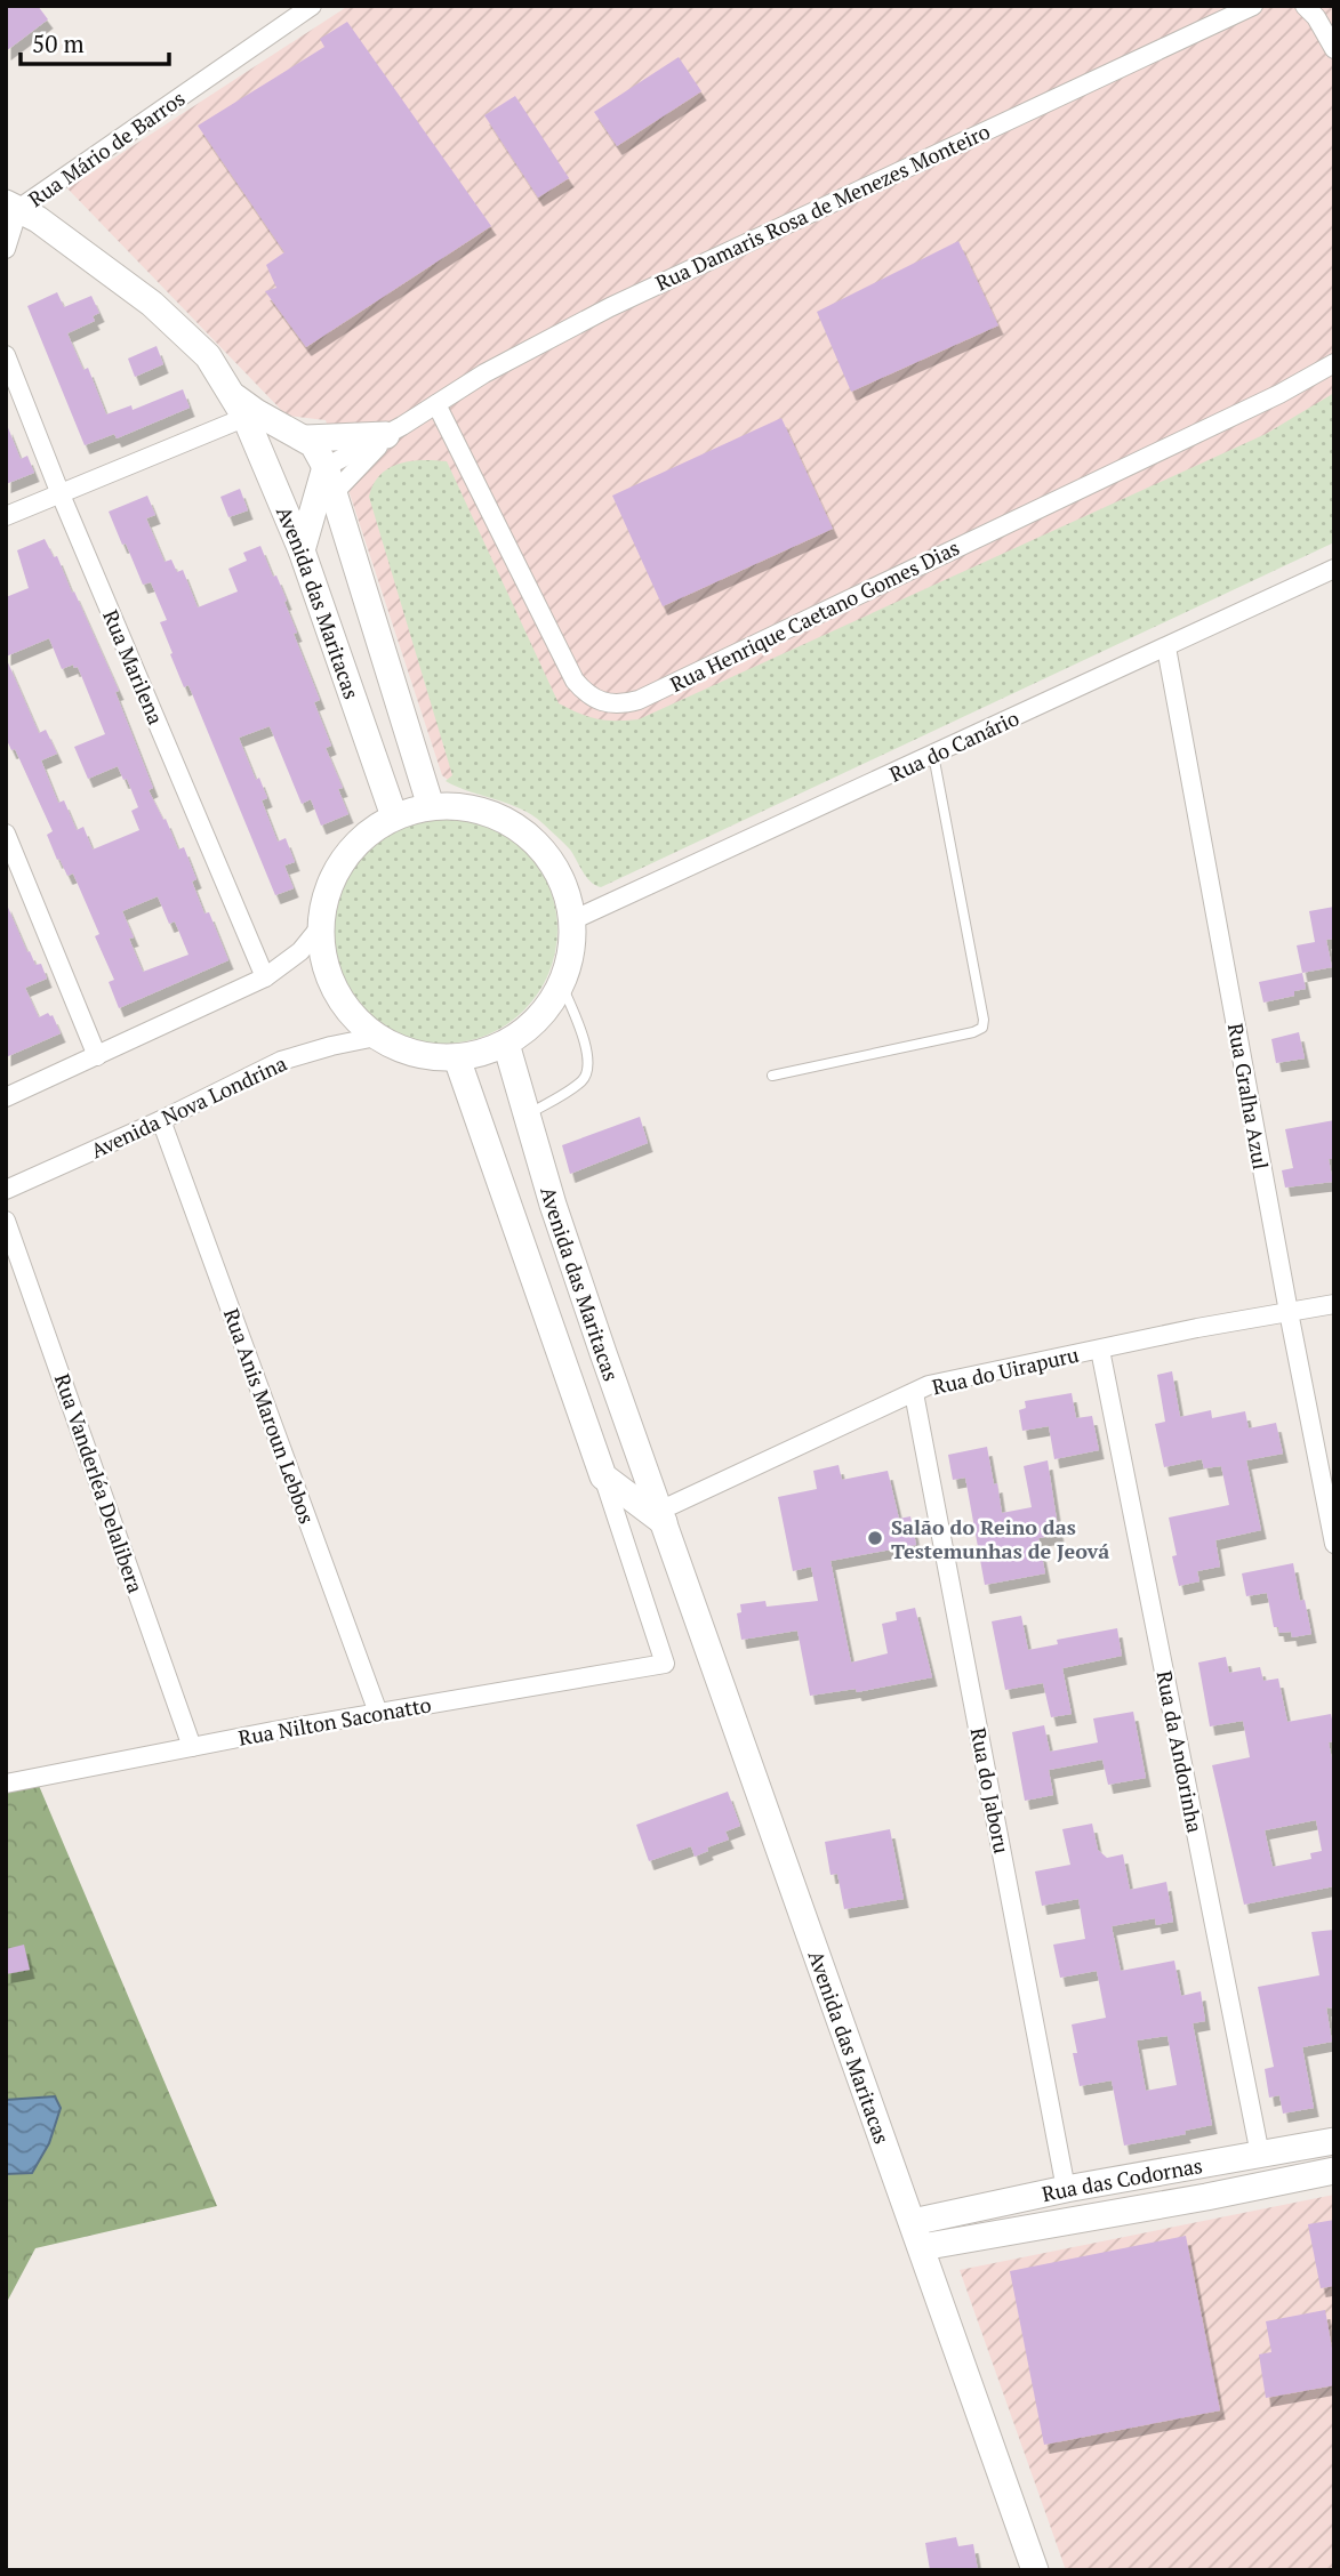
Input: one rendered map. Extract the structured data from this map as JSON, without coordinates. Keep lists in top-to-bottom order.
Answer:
{
  "streets": {
    "street": [
      "Rua Mário de Barros",
      "Rua Damaris Rosa de Menezes Monteiro",
      "Avenida das Maritacas",
      "Rua Henrique Caetano Gomes Dias",
      "Rua Marilena",
      "Rua do Canário",
      "Rua Gralha Azul",
      "Avenida Nova Londrina",
      "Rua do Uirapuru",
      "Rua Anis Maroun Lebbos",
      "Rua Vanderléa Delalibera",
      "Rua Nilton Saconatto",
      "Rua da Andorinha",
      "Rua do Jaboru",
      "Rua das Codornas"
    ]
  },
  "crossings": [
    ["Rua Mário de Barros", "Avenida das Maritacas"],
    ["Rua Damaris Rosa de Menezes Monteiro", "Avenida das Maritacas"],
    ["Rua Damaris Rosa de Menezes Monteiro", "Rua Henrique Caetano Gomes Dias"],
    ["Avenida das Maritacas", "Rua do Canário"],
    ["Avenida das Maritacas", "Avenida Nova Londrina"],
    ["Avenida das Maritacas", "Rua do Uirapuru"],
    ["Avenida das Maritacas", "Rua Nilton Saconatto"],
    ["Avenida das Maritacas", "Rua das Codornas"],
    ["Rua do Canário", "Rua Gralha Azul"],
    ["Rua do Canário", "Avenida Nova Londrina"],
    ["Rua Gralha Azul", "Rua do Uirapuru"],
    ["Avenida Nova Londrina", "Rua Anis Maroun Lebbos"],
    ["Rua do Uirapuru", "Rua da Andorinha"],
    ["Rua do Uirapuru", "Rua do Jaboru"],
    ["Rua Anis Maroun Lebbos", "Rua Nilton Saconatto"],
    ["Rua Vanderléa Delalibera", "Rua Nilton Saconatto"],
    ["Rua da Andorinha", "Rua das Codornas"],
    ["Rua do Jaboru", "Rua das Codornas"]
  ],
  "places": ["Salão do Reino das Testemunhas de Jeová"],
  "scale_bar": "50 m"
}
